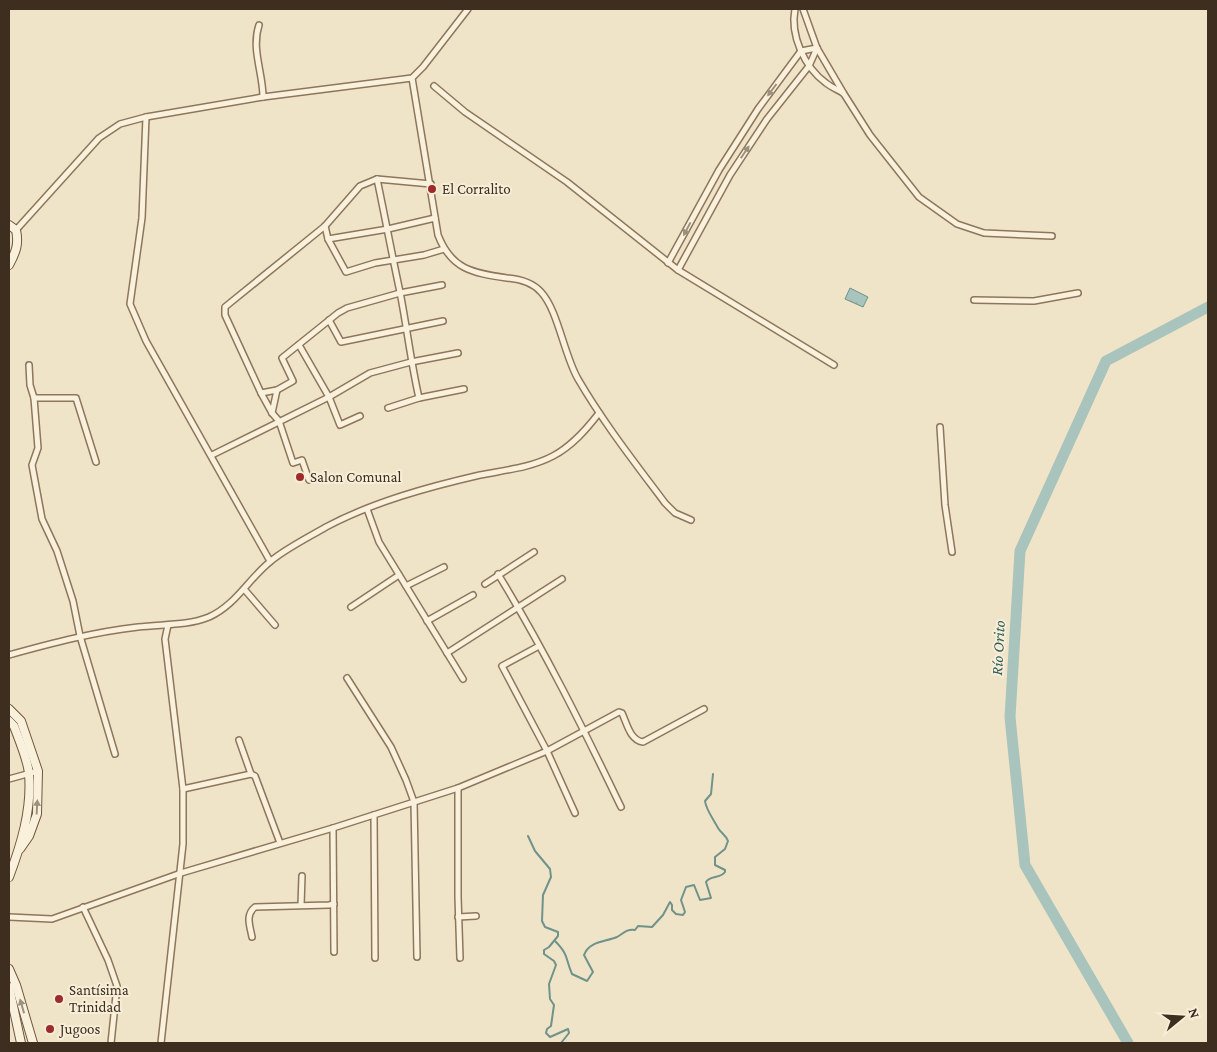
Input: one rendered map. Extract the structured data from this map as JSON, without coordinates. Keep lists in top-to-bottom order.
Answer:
{
  "water": ["Río Orito"],
  "places": [
    "El Corralito",
    "Salon Comunal",
    "Santísima Trinidad",
    "Jugoos"
  ],
  "north": "right"
}
